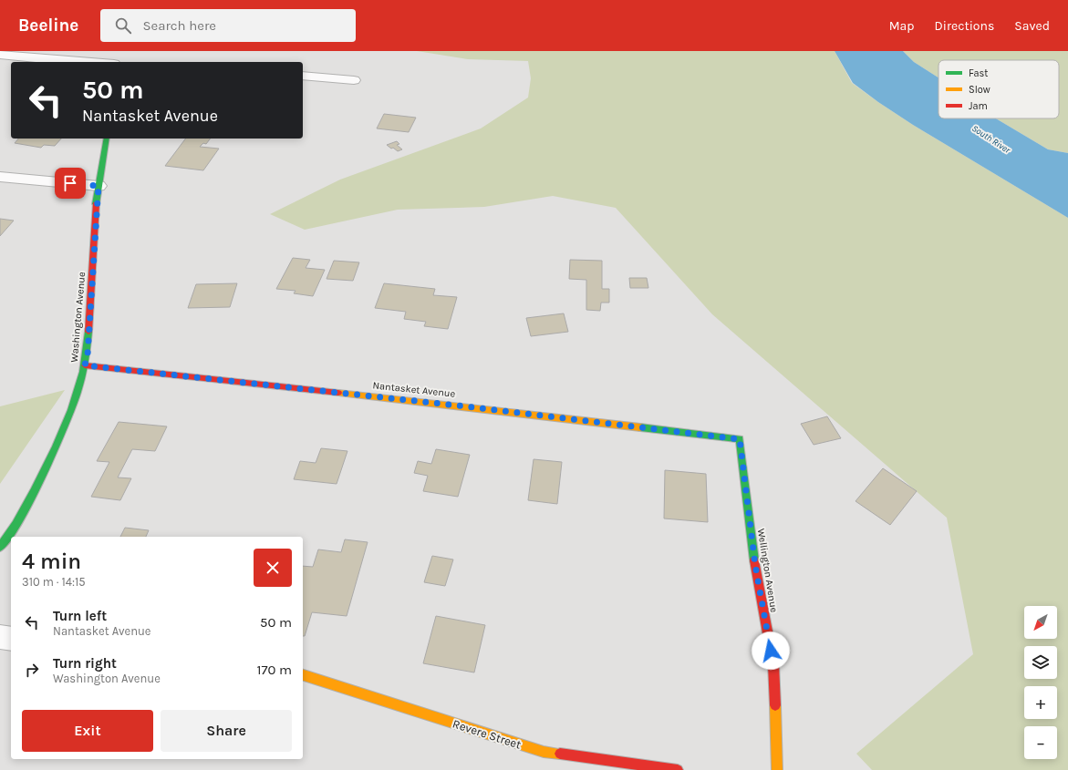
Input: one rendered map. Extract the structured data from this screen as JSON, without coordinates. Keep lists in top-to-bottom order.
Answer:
{
  "streets": {
    "street": [
      "Washington Avenue",
      "Nantasket Avenue",
      "Wellington Avenue",
      "Revere Street"
    ]
  },
  "crossings": [
    ["Washington Avenue", "Nantasket Avenue"],
    ["Nantasket Avenue", "Wellington Avenue"]
  ],
  "water": ["South River"],
  "legend": ["Fast", "Slow", "Jam"],
  "north": "bottom left",
  "page": {
    "header": "Beeline",
    "search": "Search here",
    "nav": ["Map", "Directions", "Saved"],
    "turn": ["50 m", "Nantasket Avenue"],
    "heading": ["4 min", "310 m · 14:15"],
    "list": [
      {
        "name": "Turn left",
        "note": "Nantasket Avenue",
        "value": "50 m"
      },
      {
        "name": "Turn right",
        "note": "Washington Avenue",
        "value": "170 m"
      }
    ],
    "map_buttons": ["+", "−"],
    "buttons": ["Exit", "Share"]
  }
}
